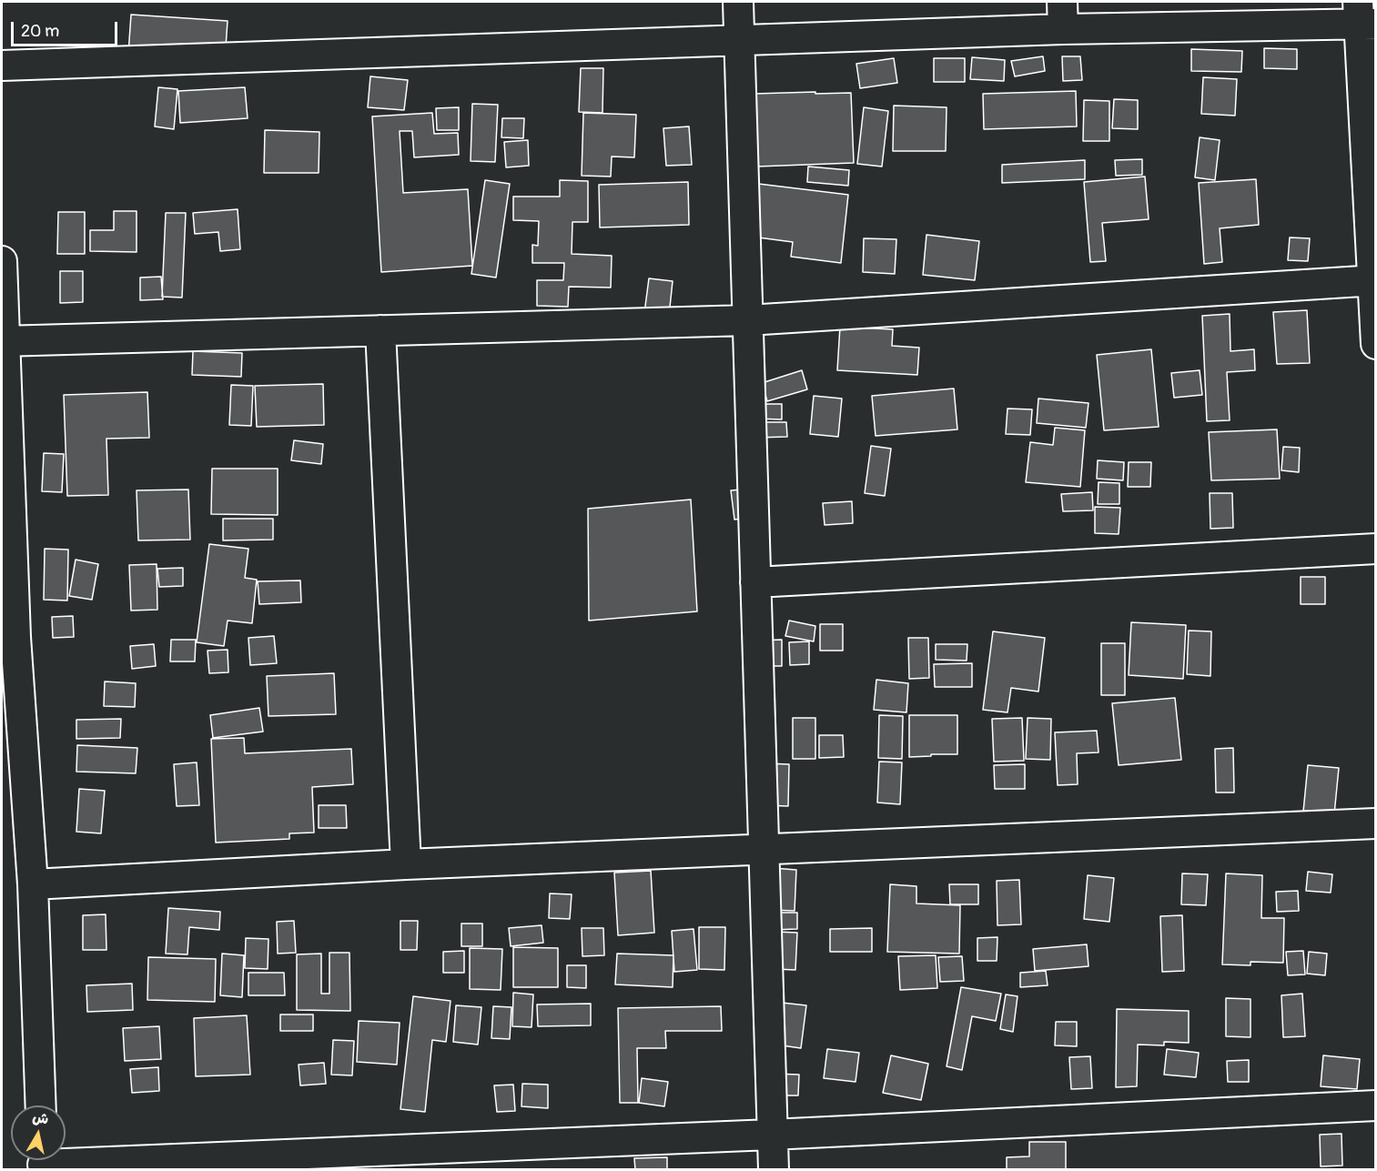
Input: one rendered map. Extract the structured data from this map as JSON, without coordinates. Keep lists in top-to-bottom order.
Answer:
{
  "scale_bar": "20 m",
  "north": "top"
}
